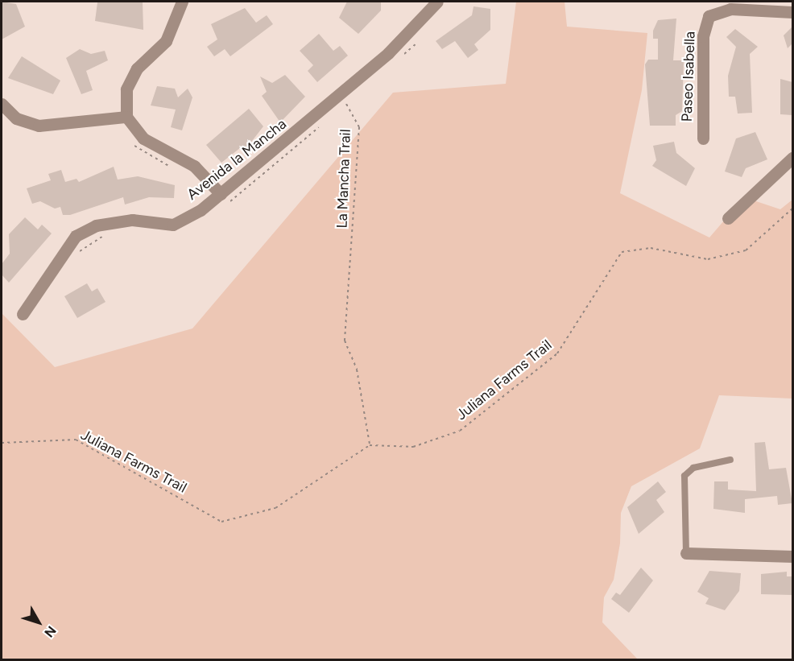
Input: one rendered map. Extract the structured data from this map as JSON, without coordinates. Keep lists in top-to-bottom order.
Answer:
{
  "streets": {
    "street": ["Paseo Isabella", "Avenida la Mancha"],
    "path": ["La Mancha Trail", "Juliana Farms Trail"]
  },
  "crossings": [
    ["Avenida la Mancha", "La Mancha Trail"],
    ["La Mancha Trail", "Juliana Farms Trail"]
  ],
  "north": "bottom right"
}
